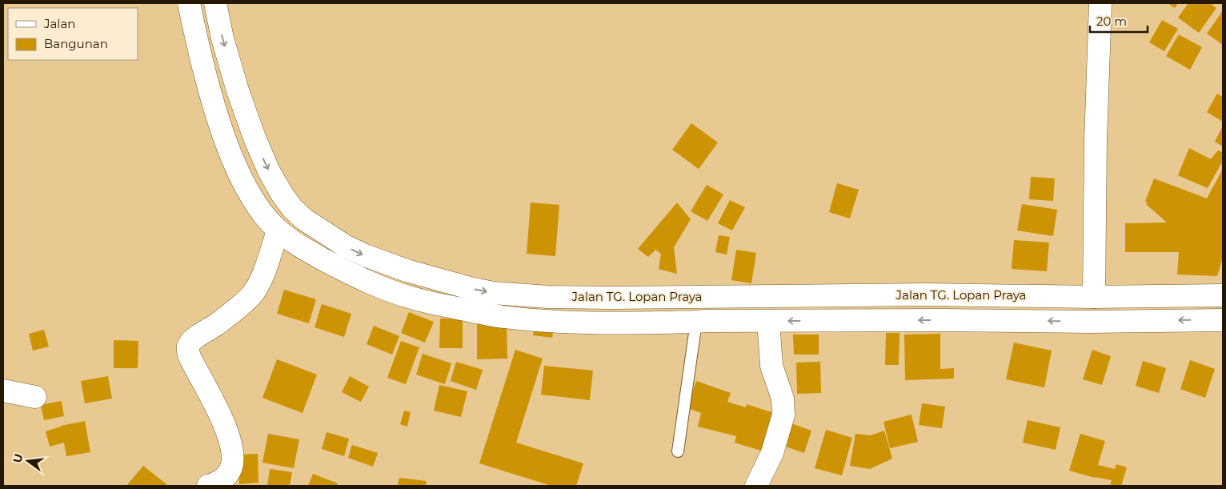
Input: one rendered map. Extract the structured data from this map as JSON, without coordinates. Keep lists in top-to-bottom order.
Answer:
{
  "streets": {
    "main road": ["Jalan TG. Lopan Praya"]
  },
  "legend": ["Jalan", "Bangunan"],
  "scale_bar": "20 m",
  "north": "left"
}
